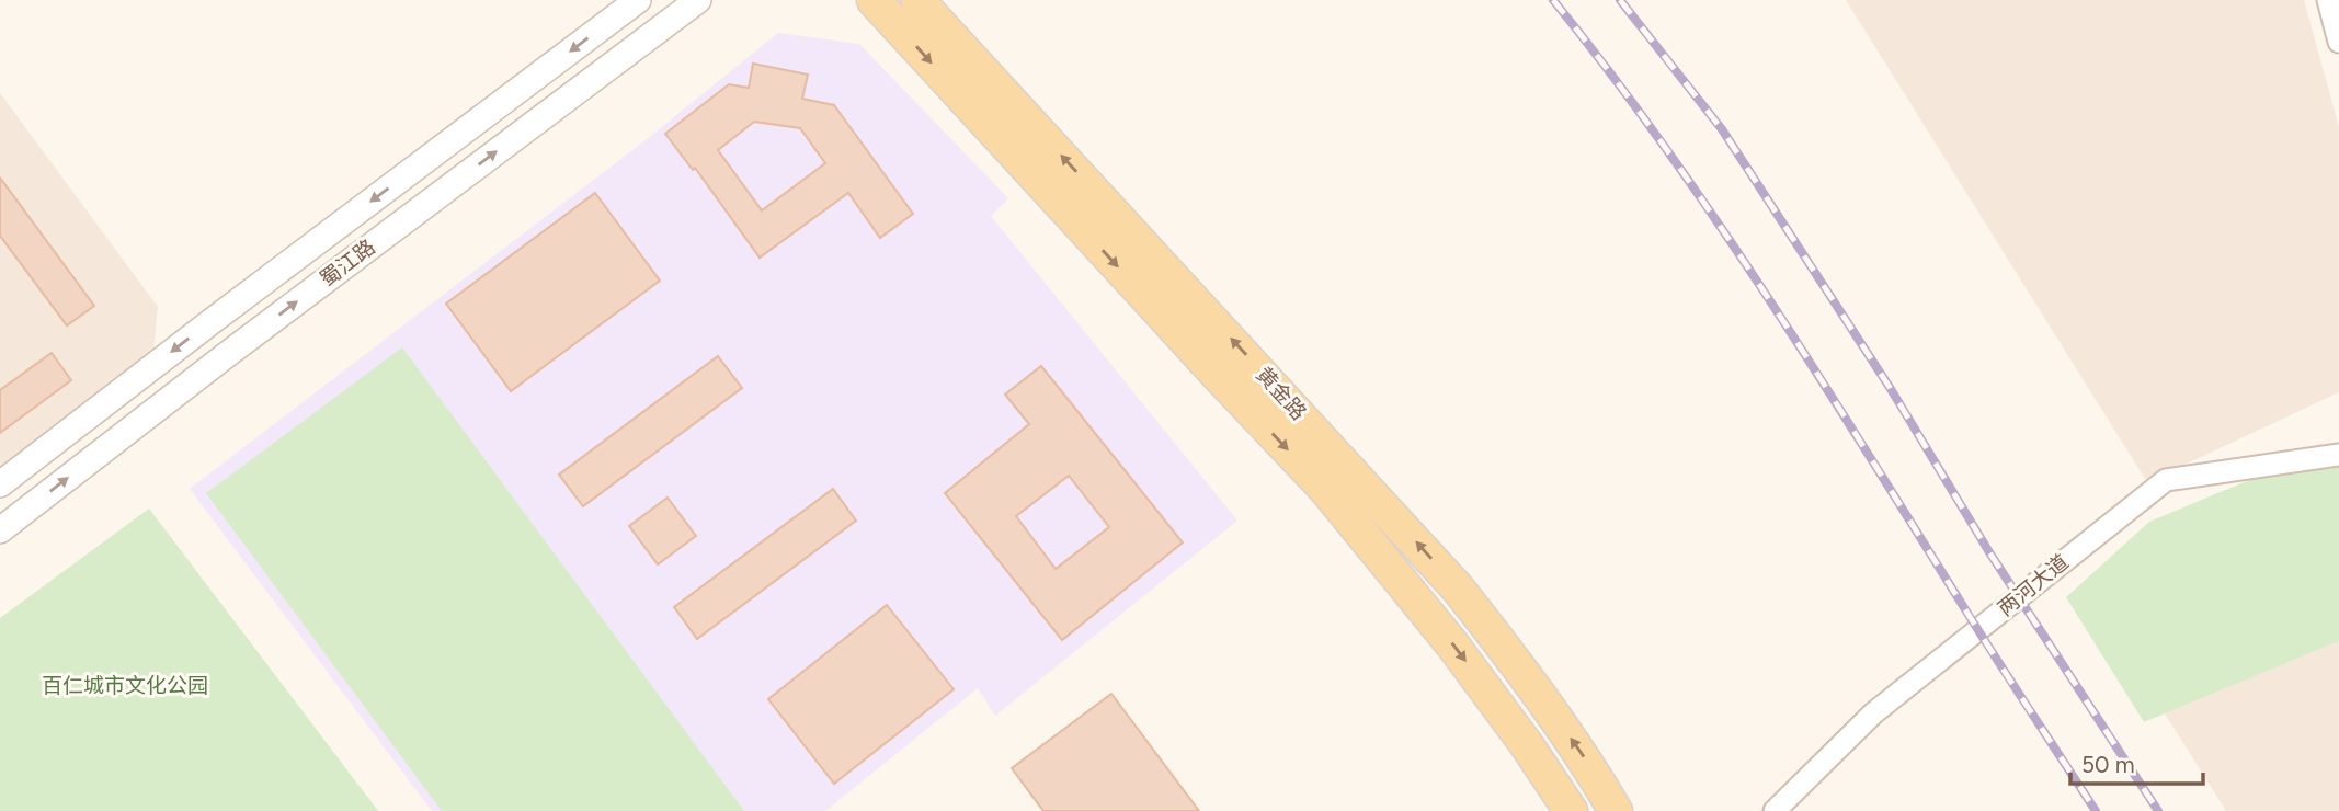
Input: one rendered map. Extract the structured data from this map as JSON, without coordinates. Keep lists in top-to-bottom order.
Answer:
{
  "streets": {
    "main road": ["黄金路"],
    "street": ["蜀江路", "两河大道"]
  },
  "parks": ["百仁城市文化公园"],
  "scale_bar": "50 m"
}
